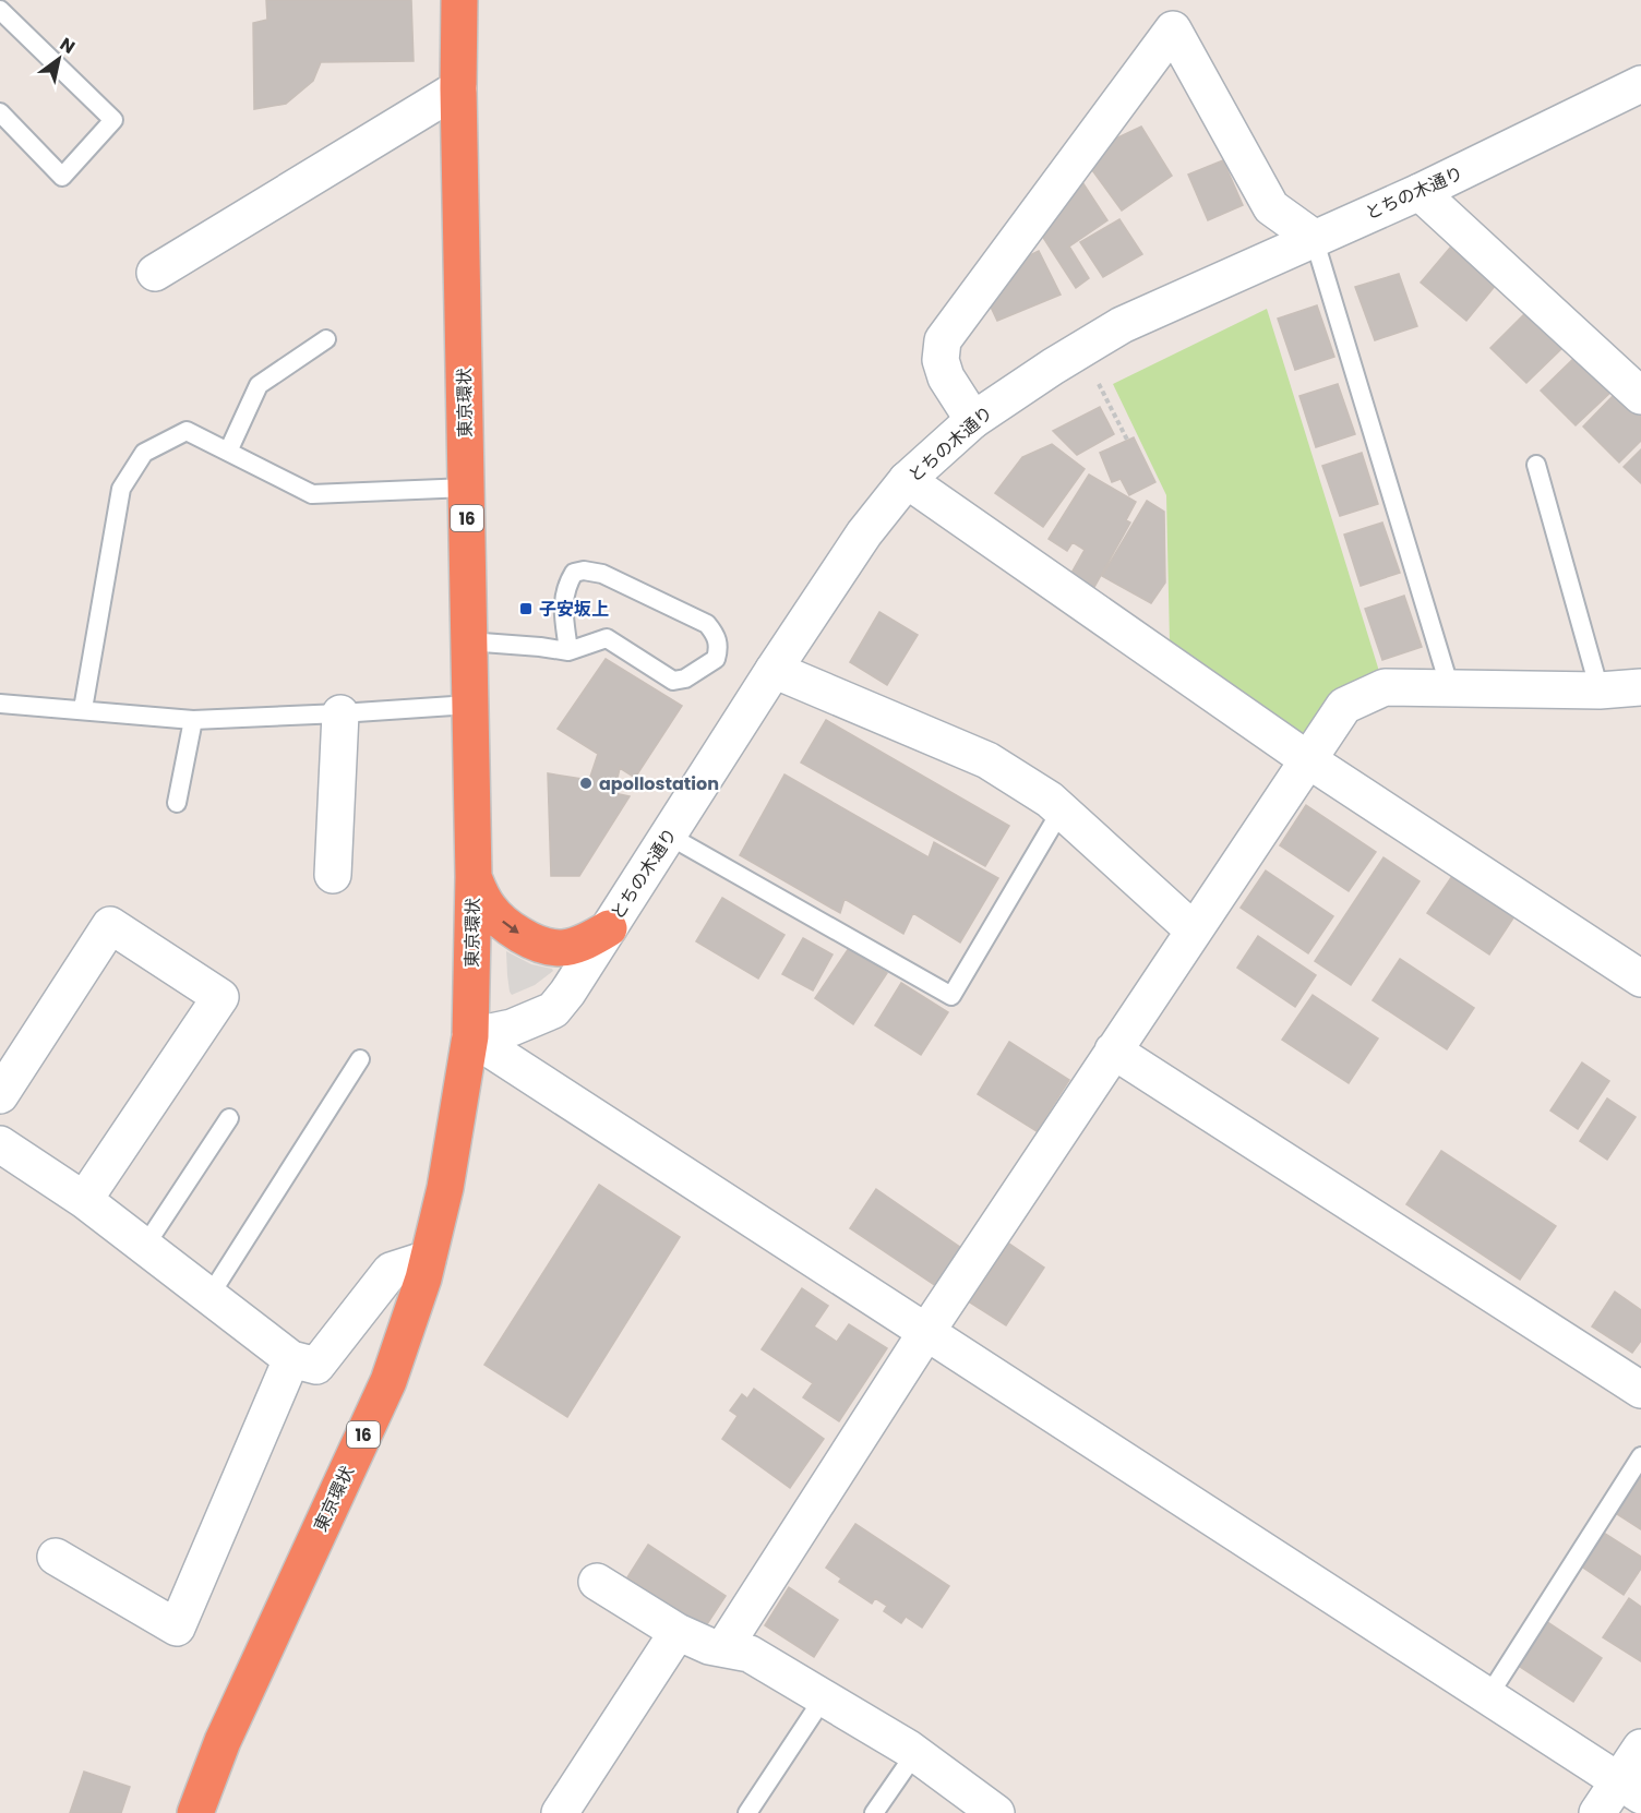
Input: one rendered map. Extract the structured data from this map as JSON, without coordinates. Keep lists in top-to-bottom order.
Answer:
{
  "streets": {
    "highway": ["東京環状", "16"],
    "street": ["とちの木通り"]
  },
  "crossings": [
    ["とちの木通り", "東京環状"],
    ["とちの木通り", "16"],
    ["東京環状", "16"]
  ],
  "places": {
    "transit": ["子安坂上"],
    "other": ["apollostation"]
  },
  "north": "top right"
}
